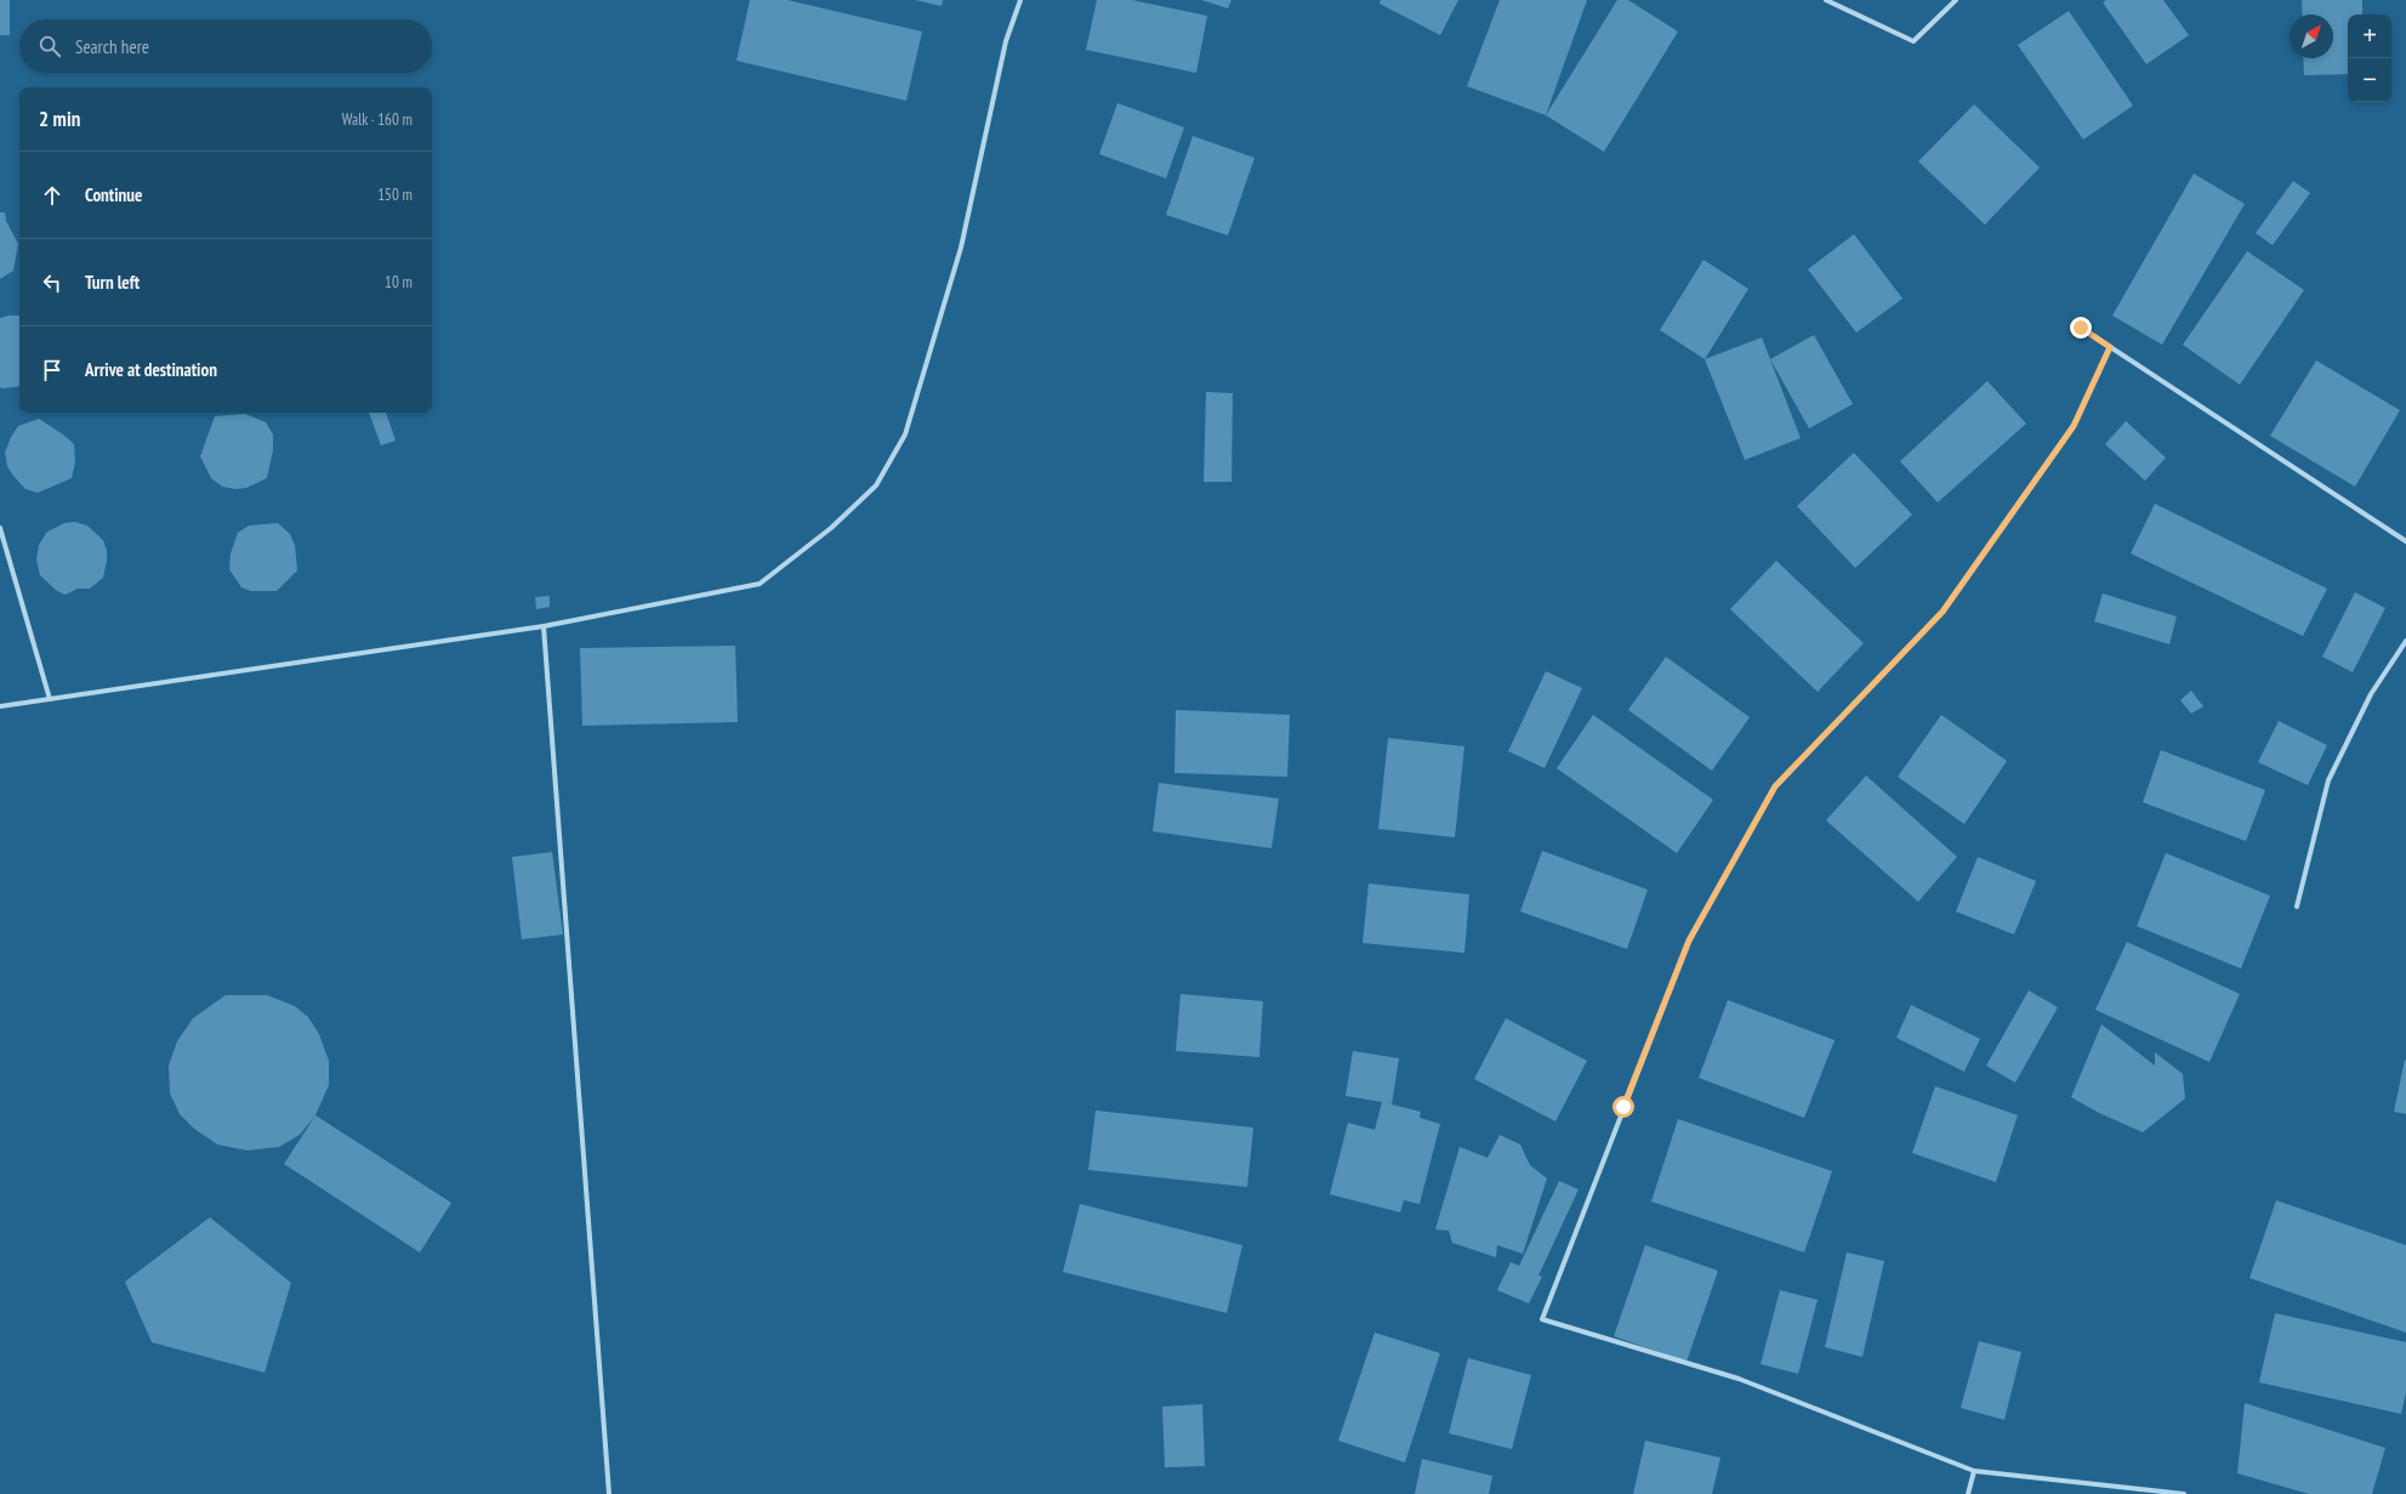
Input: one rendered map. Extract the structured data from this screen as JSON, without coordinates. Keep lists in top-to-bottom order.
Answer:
{
  "north": "top right",
  "page": {
    "map_buttons": ["+", "−"],
    "search": "Search here",
    "heading": ["2 min", "Walk · 160 m"],
    "list": [
      ["Continue", "150 m"],
      ["Turn left", "10 m"],
      "Arrive at destination"
    ]
  }
}
